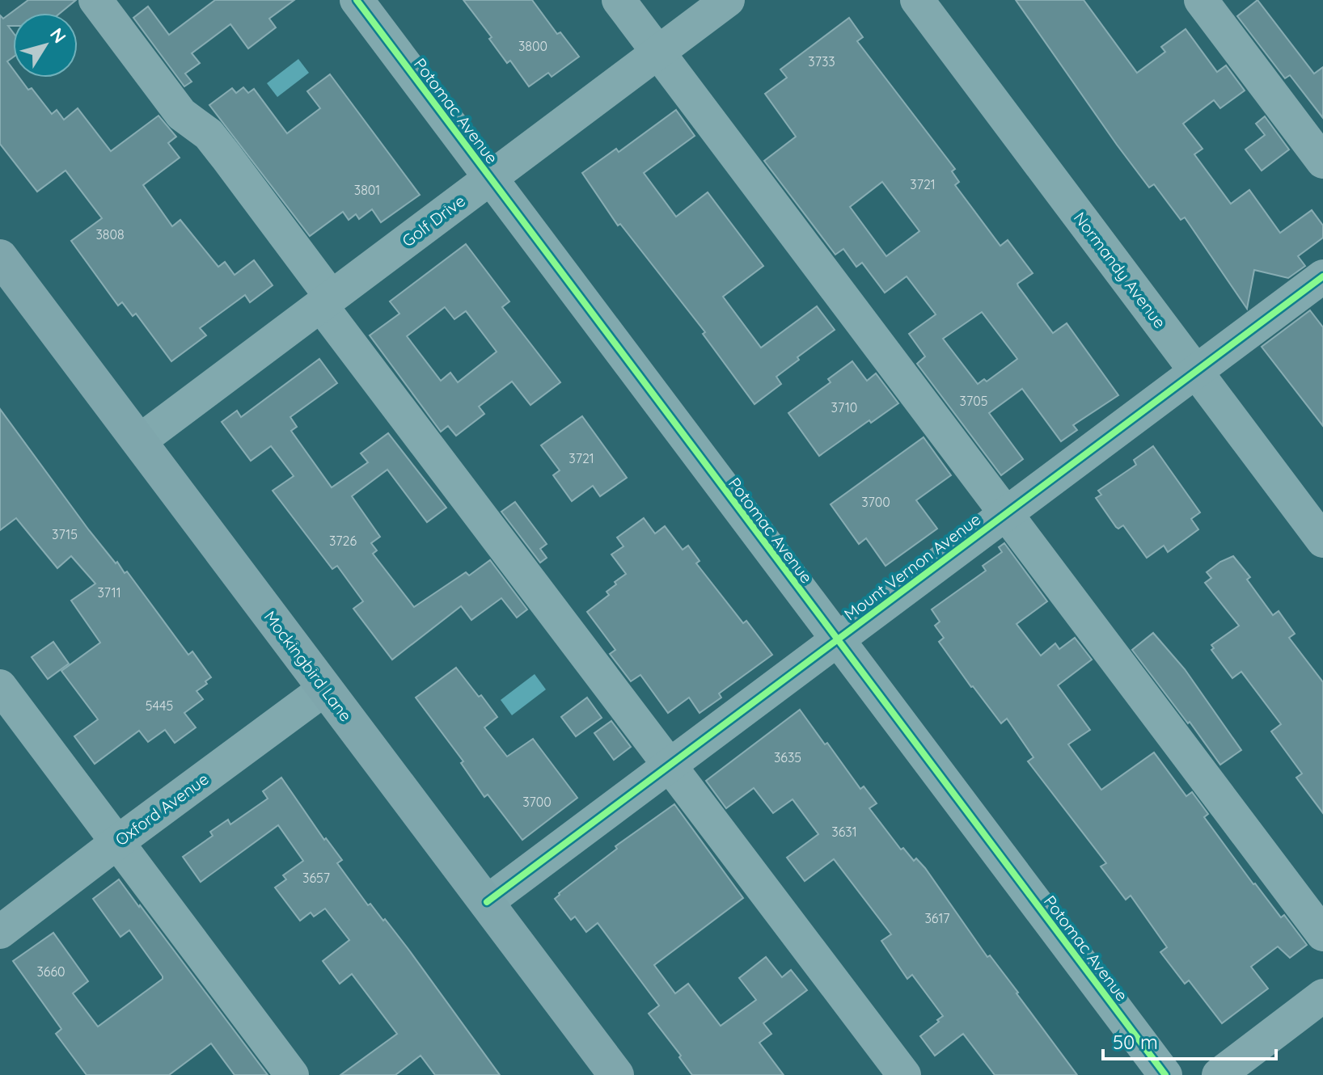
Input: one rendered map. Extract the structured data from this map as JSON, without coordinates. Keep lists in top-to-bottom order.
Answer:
{
  "streets": {
    "main road": ["Mockingbird Lane"],
    "street": [
      "Potomac Avenue",
      "Golf Drive",
      "Normandy Avenue",
      "Mount Vernon Avenue",
      "Oxford Avenue"
    ]
  },
  "crossings": [
    ["Potomac Avenue", "Golf Drive"],
    ["Potomac Avenue", "Mount Vernon Avenue"],
    ["Golf Drive", "Mockingbird Lane"],
    ["Normandy Avenue", "Mount Vernon Avenue"],
    ["Mount Vernon Avenue", "Mockingbird Lane"],
    ["Mockingbird Lane", "Oxford Avenue"]
  ],
  "house_numbers": [
    "3800",
    "3733",
    "3721",
    "3801",
    "3808",
    "3705",
    "3710",
    "3721",
    "3700",
    "3715",
    "3726",
    "3711",
    "5445",
    "3635",
    "3700",
    "3631",
    "3657",
    "3617",
    "3660"
  ],
  "scale_bar": "50 m",
  "north": "top right"
}
